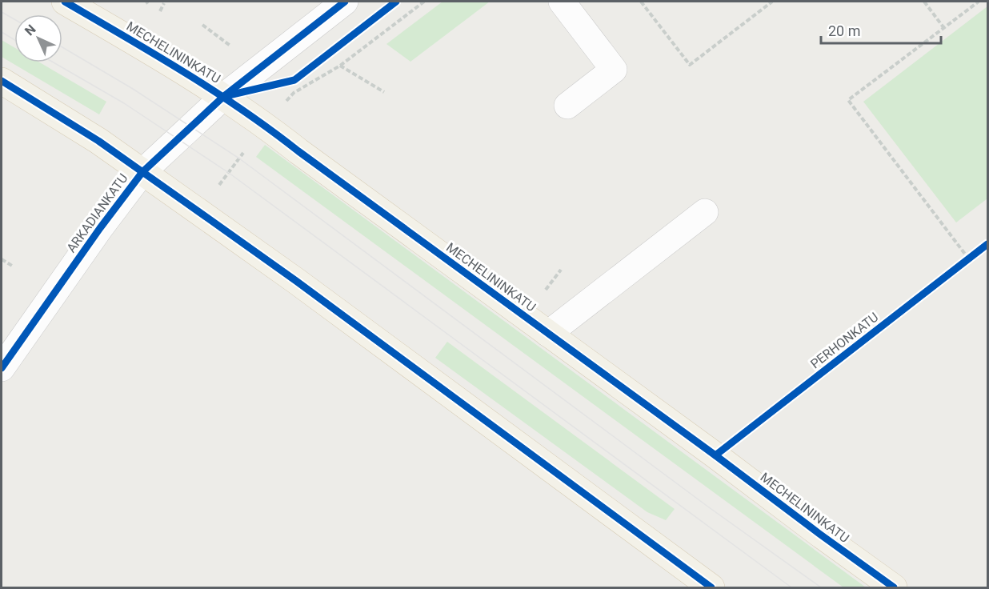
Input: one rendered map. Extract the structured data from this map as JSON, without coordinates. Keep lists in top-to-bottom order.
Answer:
{
  "streets": {
    "main road": ["MECHELININKATU"],
    "street": ["ARKADIANKATU"],
    "cycle path": ["PERHONKATU"]
  },
  "crossings": [
    ["MECHELININKATU", "ARKADIANKATU"]
  ],
  "scale_bar": "20 m",
  "north": "top left"
}
